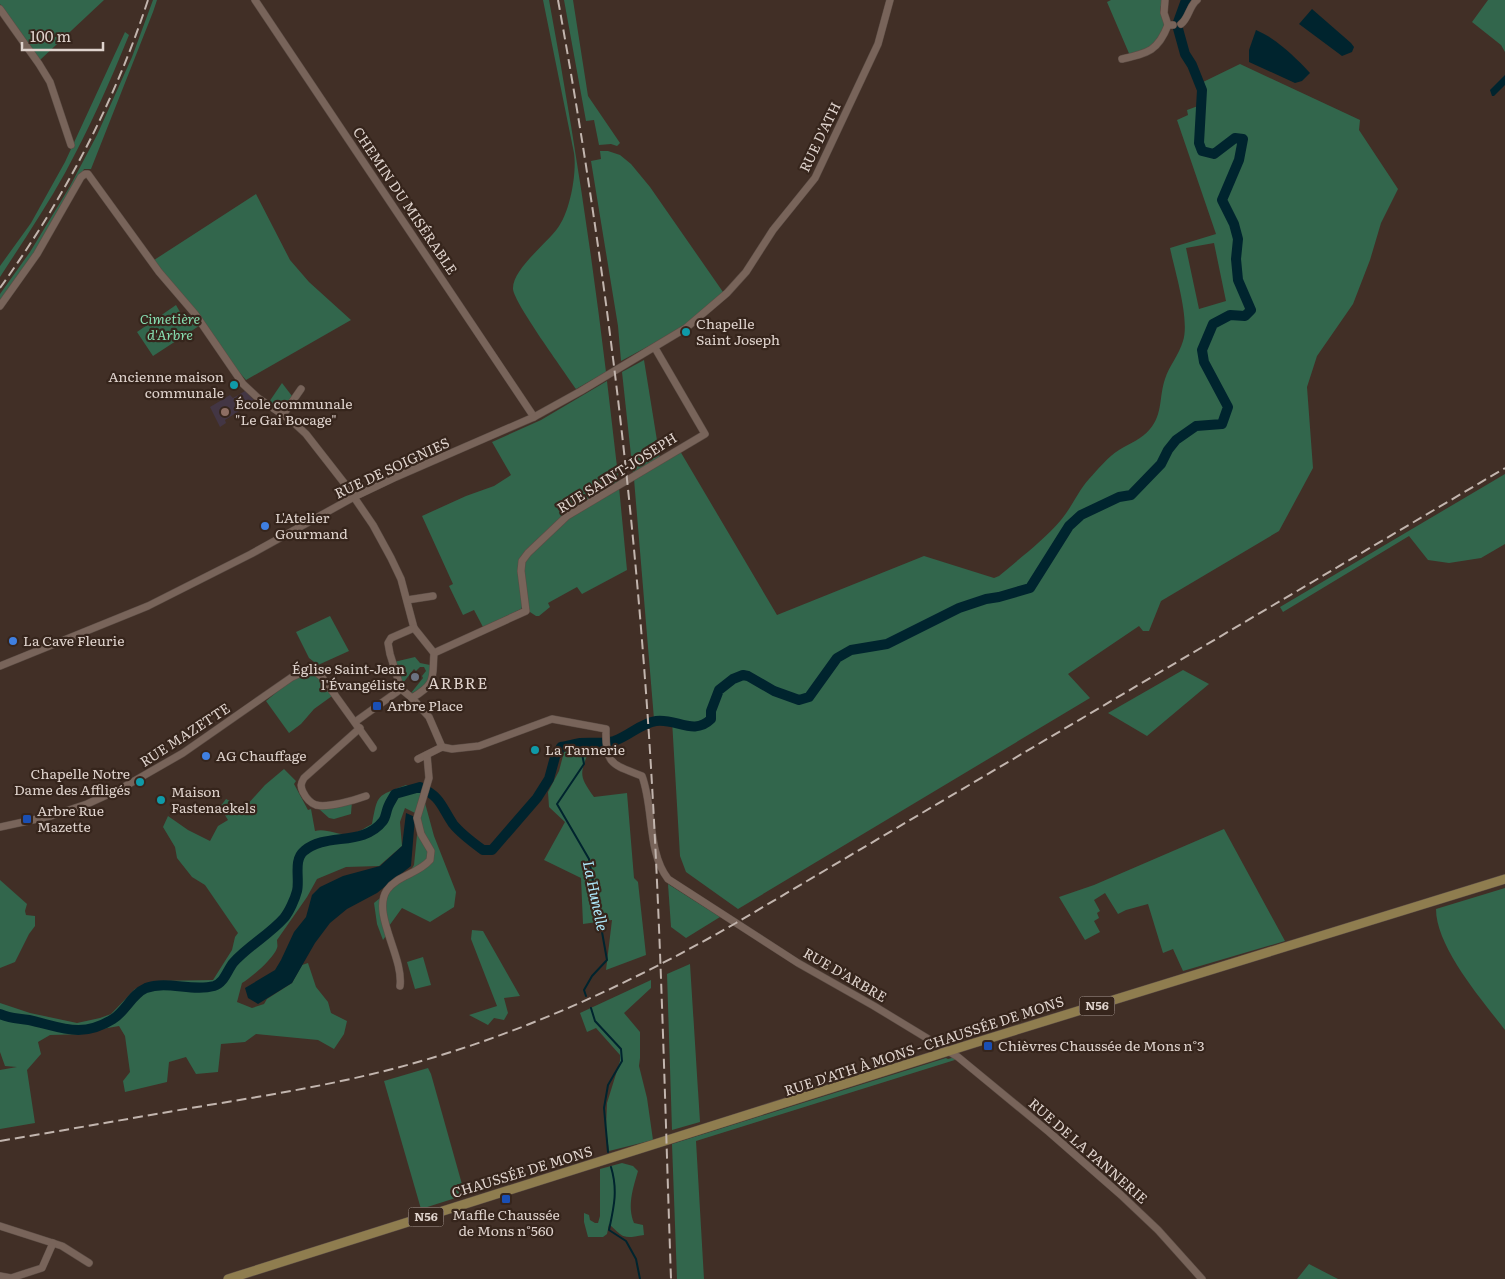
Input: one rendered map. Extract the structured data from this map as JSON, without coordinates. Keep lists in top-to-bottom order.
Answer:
{
  "streets": {
    "main road": ["N56", "RUE D'ATH À MONS - CHAUSSÉE DE MONS", "CHAUSSÉE DE MONS"],
    "street": [
      "RUE D'ATH",
      "CHEMIN DU MISÉRABLE",
      "RUE DE SOIGNIES",
      "RUE SAINT-JOSEPH",
      "RUE MAZETTE",
      "RUE D'ARBRE",
      "RUE DE LA PANNERIE"
    ]
  },
  "crossings": [
    ["RUE D'ATH", "RUE DE SOIGNIES"],
    ["CHEMIN DU MISÉRABLE", "RUE DE SOIGNIES"],
    ["RUE DE SOIGNIES", "RUE SAINT-JOSEPH"],
    ["RUE D'ARBRE", "RUE D'ATH À MONS - CHAUSSÉE DE MONS"],
    ["RUE D'ARBRE", "RUE DE LA PANNERIE"],
    ["RUE D'ATH À MONS - CHAUSSÉE DE MONS", "RUE DE LA PANNERIE"],
    ["RUE D'ATH À MONS - CHAUSSÉE DE MONS", "CHAUSSÉE DE MONS"]
  ],
  "districts": ["ARBRE"],
  "water": ["La Hunelle"],
  "parks": ["Cimetière d'Arbre"],
  "places": {
    "other": [
      "Chapelle Saint Joseph",
      "Ancienne maison communale",
      "École communale \"Le Gai Bocage\"",
      "L'Atelier Gourmand",
      "La Cave Fleurie",
      "Église Saint-Jean l'Évangéliste",
      "La Tannerie",
      "AG Chauffage",
      "Chapelle Notre Dame des Affligés",
      "Maison Fastenaekels"
    ],
    "transit": [
      "Arbre Place",
      "Arbre Rue Mazette",
      "Chièvres Chaussée de Mons n°3",
      "Maffle Chaussée de Mons n°560"
    ]
  },
  "scale_bar": "100 m"
}
